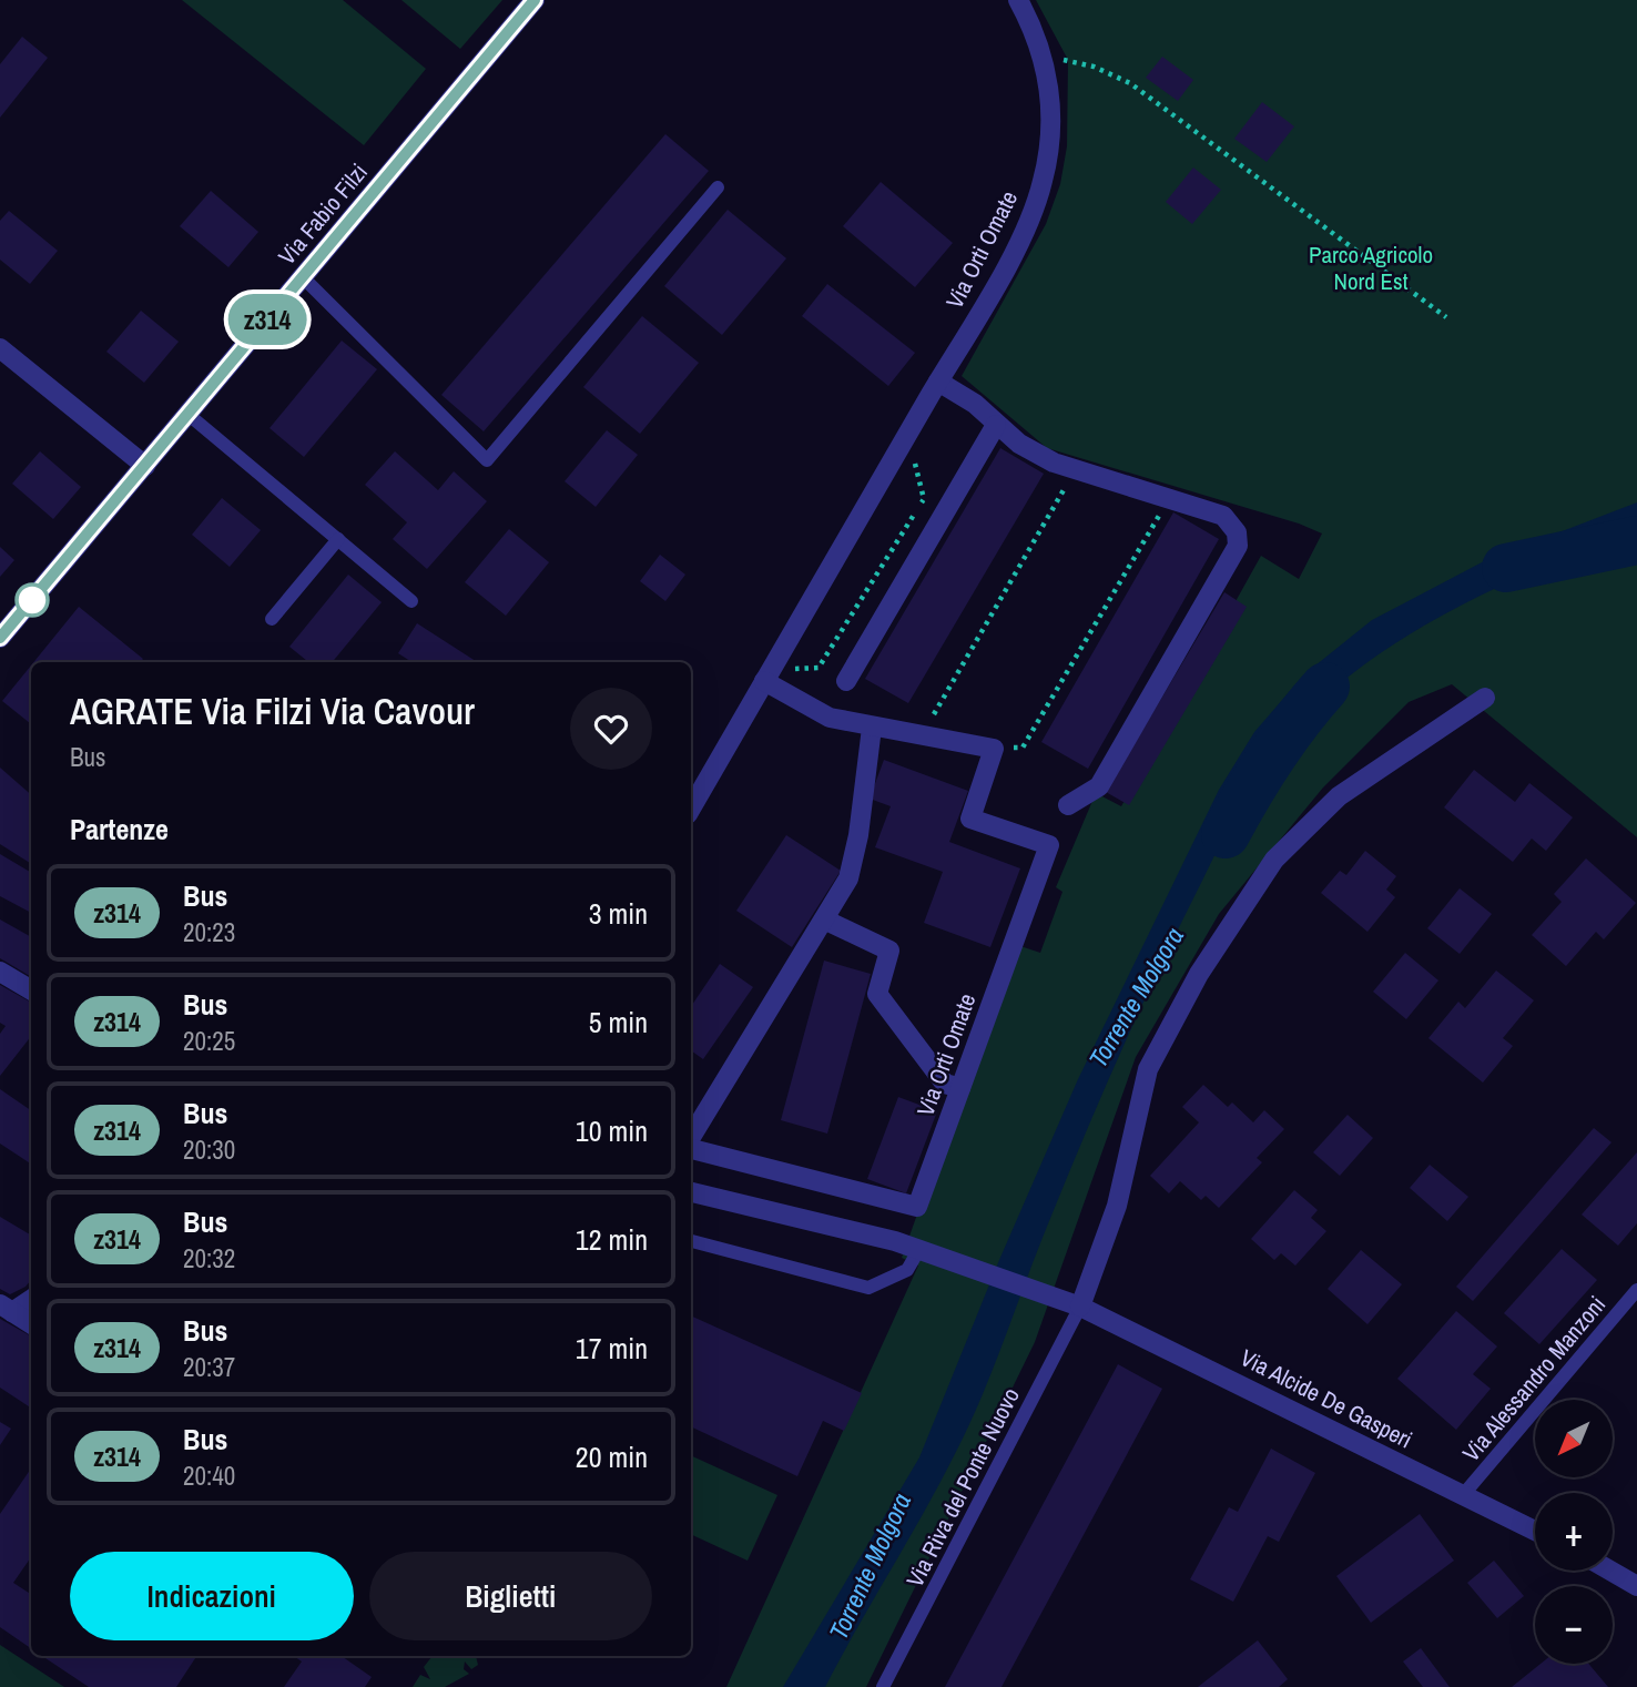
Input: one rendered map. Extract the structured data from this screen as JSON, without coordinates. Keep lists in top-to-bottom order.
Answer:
{
  "streets": {
    "street": ["Via Fabio Filzi", "Via Orti Omate", "Via Alcide De Gasperi"],
    "lane": ["Via Alessandro Manzoni", "Via Riva del Ponte Nuovo"]
  },
  "crossings": [
    ["Via Alessandro Manzoni", "Via Alcide De Gasperi"],
    ["Via Alcide De Gasperi", "Via Riva del Ponte Nuovo"]
  ],
  "water": ["Torrente Molgora"],
  "parks": ["Parco Agricolo Nord Est"],
  "lines": ["bus line z314"],
  "north": "bottom left",
  "page": {
    "on_map": "z314",
    "heading": [
      ["AGRATE Via Filzi Via Cavour", "Bus"],
      "Partenze"
    ],
    "list": [
      {
        "mark": "z314",
        "name": "Bus",
        "note": "20:23",
        "value": "3 min"
      },
      {
        "mark": "z314",
        "name": "Bus",
        "note": "20:25",
        "value": "5 min"
      },
      {
        "mark": "z314",
        "name": "Bus",
        "note": "20:30",
        "value": "10 min"
      },
      {
        "mark": "z314",
        "name": "Bus",
        "note": "20:32",
        "value": "12 min"
      },
      {
        "mark": "z314",
        "name": "Bus",
        "note": "20:37",
        "value": "17 min"
      },
      {
        "mark": "z314",
        "name": "Bus",
        "note": "20:40",
        "value": "20 min"
      }
    ],
    "map_buttons": ["+", "−"],
    "buttons": ["Indicazioni", "Biglietti"]
  }
}
